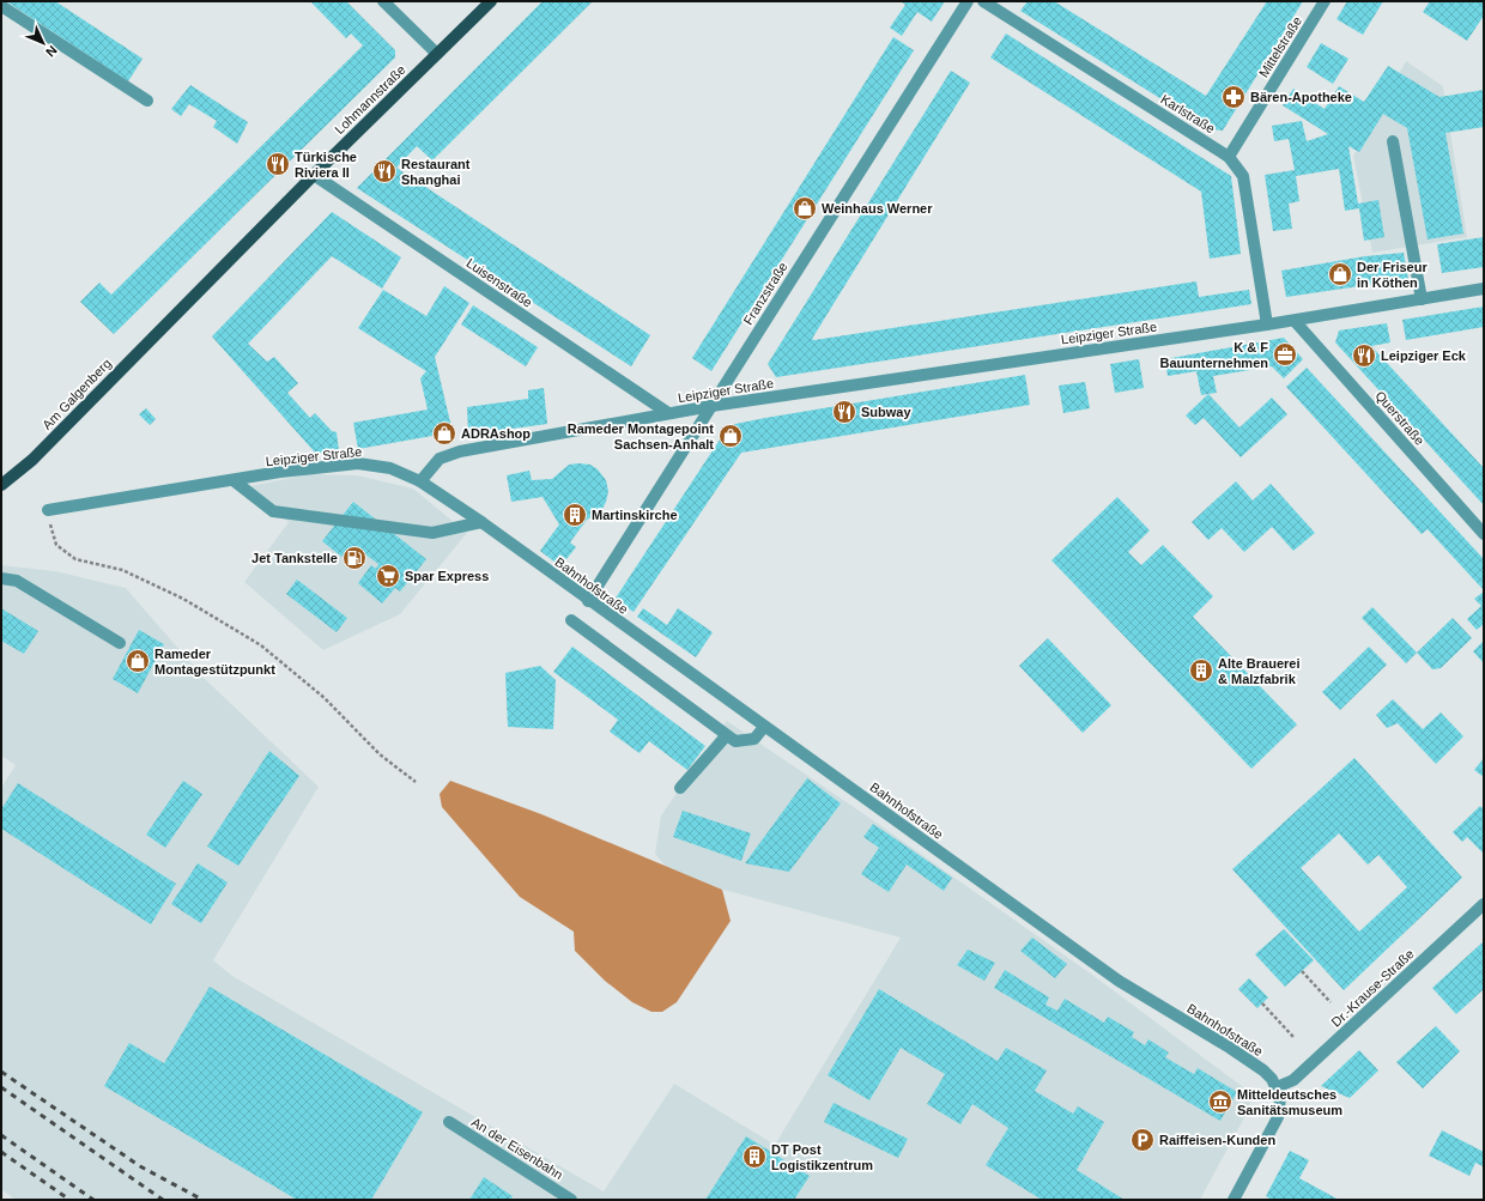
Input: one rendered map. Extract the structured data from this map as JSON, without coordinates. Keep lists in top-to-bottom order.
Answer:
{
  "streets": {
    "main road": ["Lohmannstraße", "Am Galgenberg"],
    "street": [
      "Mittelstraße",
      "Karlstraße",
      "Luisenstraße",
      "Franzstraße",
      "Leipziger Straße",
      "Querstraße",
      "Bahnhofstraße",
      "Dr.-Krause-Straße",
      "An der Eisenbahn"
    ]
  },
  "crossings": [
    ["Mittelstraße", "Karlstraße"],
    ["Lohmannstraße", "Luisenstraße"],
    ["Lohmannstraße", "Am Galgenberg"],
    ["Karlstraße", "Leipziger Straße"],
    ["Luisenstraße", "Leipziger Straße"],
    ["Franzstraße", "Leipziger Straße"],
    ["Franzstraße", "Bahnhofstraße"],
    ["Leipziger Straße", "Querstraße"],
    ["Leipziger Straße", "Bahnhofstraße"],
    ["Bahnhofstraße", "Dr.-Krause-Straße"]
  ],
  "places": {
    "pharmacy": ["Bären-Apotheke"],
    "restaurant": [
      "Türkische Riviera II",
      "Restaurant Shanghai",
      "Leipziger Eck",
      "Subway"
    ],
    "shop": [
      "Weinhaus Werner",
      "Der Friseur in Köthen",
      "ADRAshop",
      "Rameder Montagepoint Sachsen-Anhalt",
      "Rameder Montagestützpunkt"
    ],
    "office": ["K & F Bauunternehmen"],
    "building": ["Martinskirche", "Alte Brauerei & Malzfabrik", "DT Post Logistikzentrum"],
    "fuel station": ["Jet Tankstelle"],
    "supermarket": ["Spar Express"],
    "museum": ["Mitteldeutsches Sanitätsmuseum"],
    "parking": ["Raiffeisen-Kunden"]
  },
  "north": "bottom right"
}
